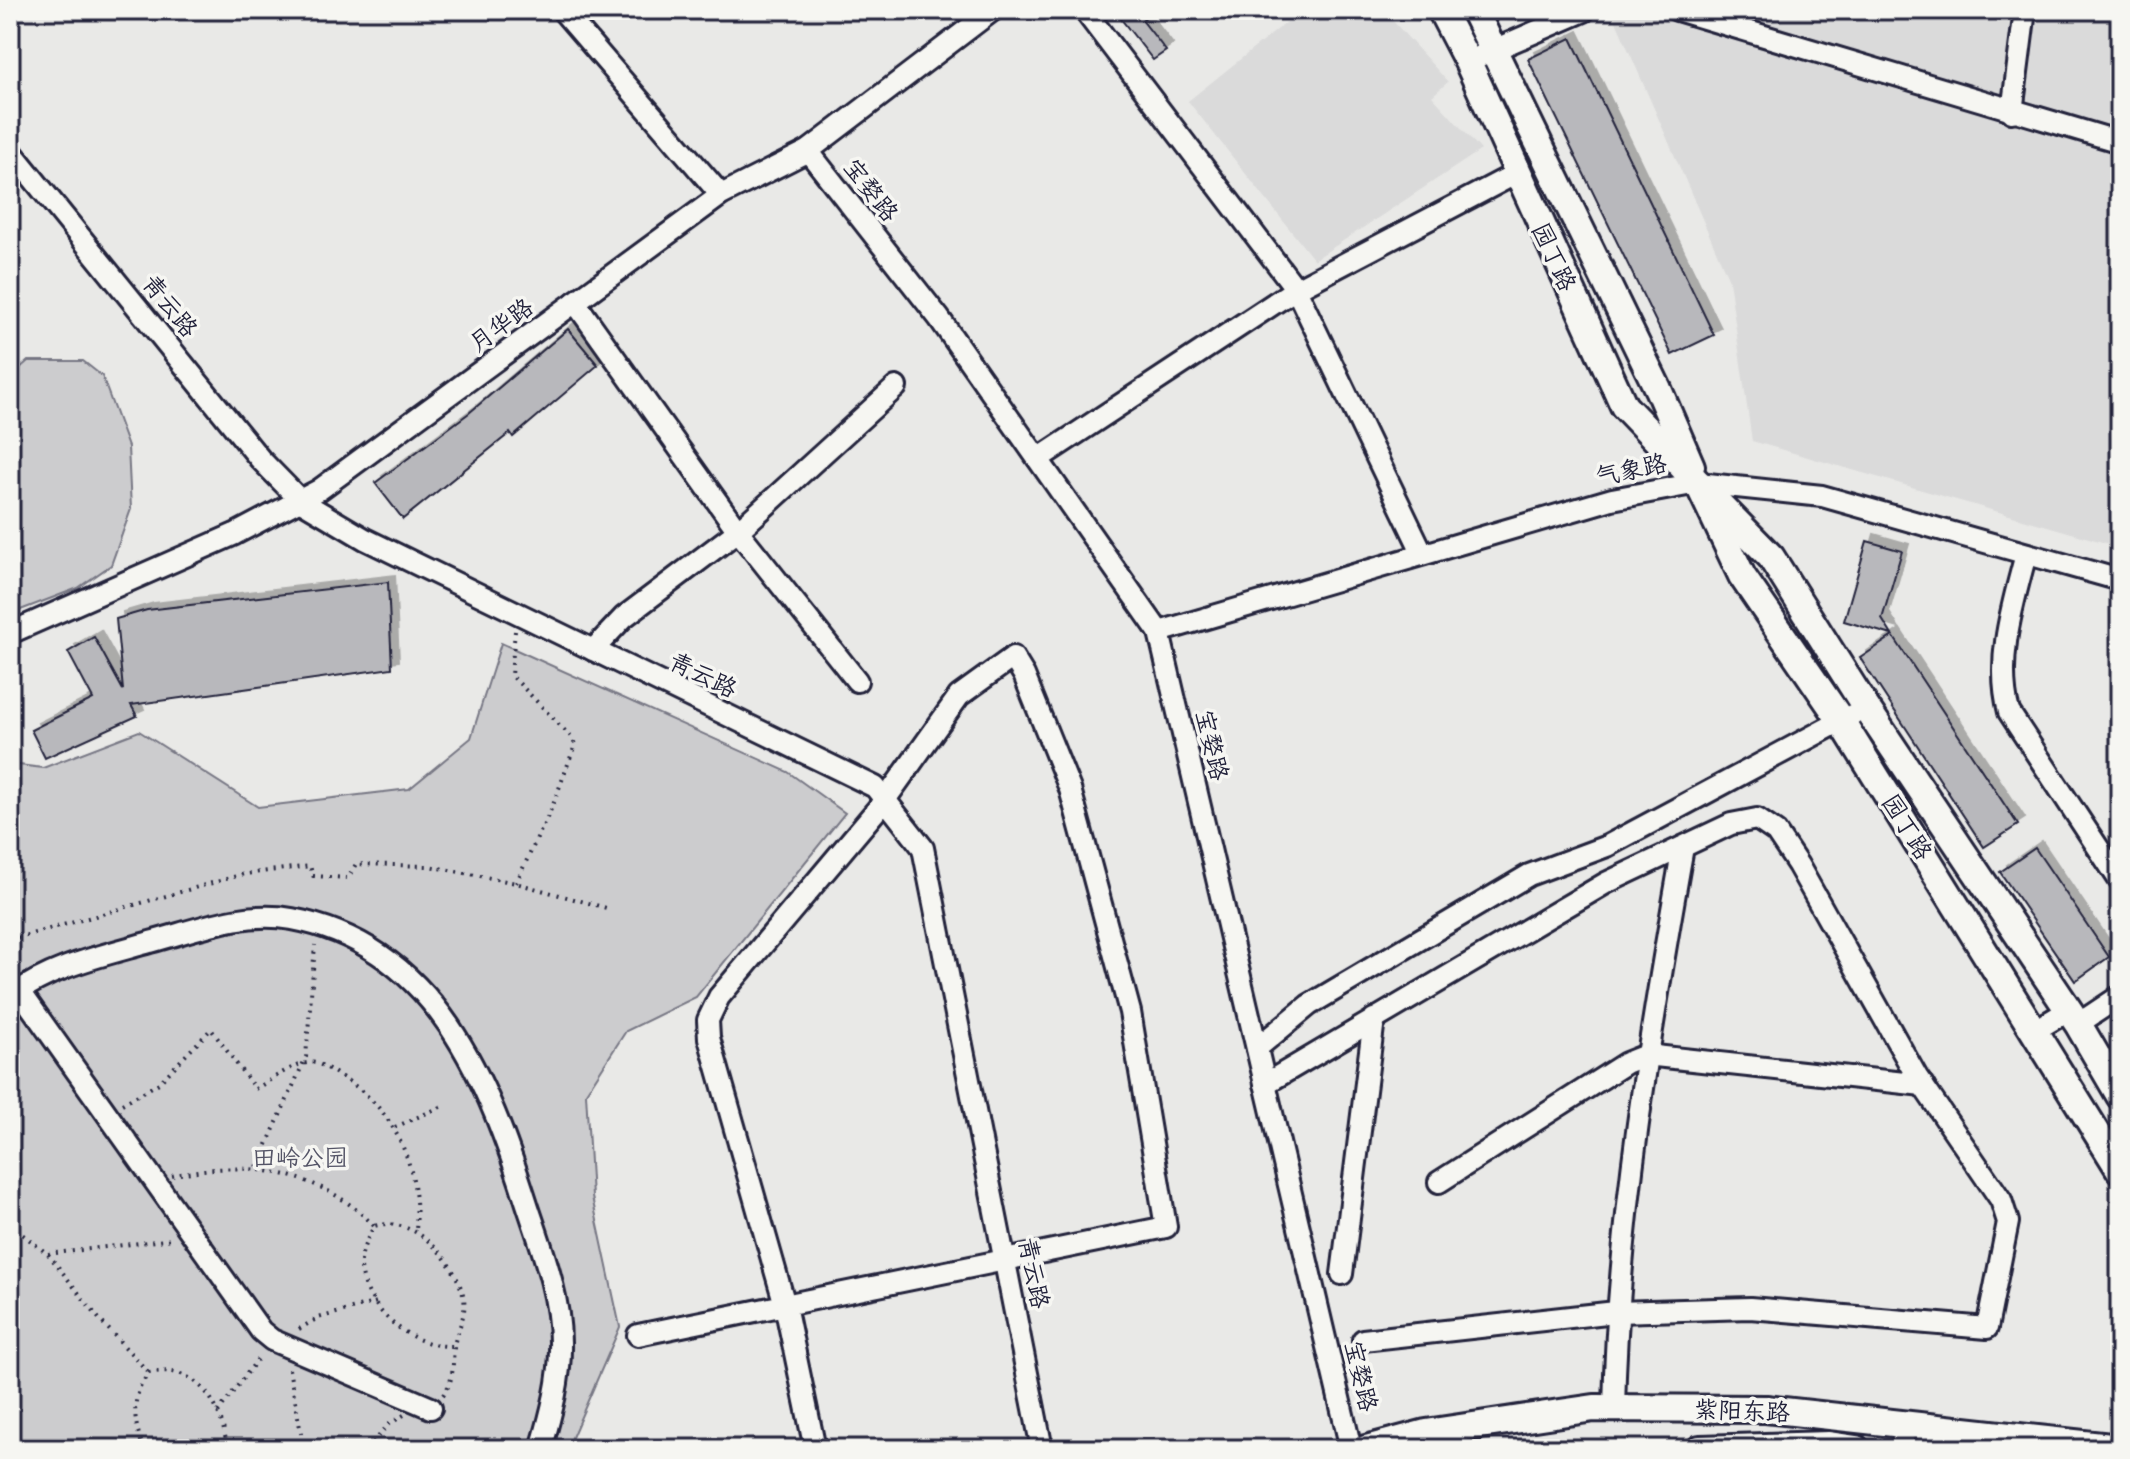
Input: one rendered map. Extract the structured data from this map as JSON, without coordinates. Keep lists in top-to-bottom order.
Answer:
{
  "streets": {
    "main road": ["园丁路", "紫阳东路"],
    "street": [
      "宝婺路",
      "青云路",
      "月华路",
      "气象路"
    ]
  },
  "crossings": [
    ["宝婺路", "月华路"],
    ["宝婺路", "气象路"],
    ["园丁路", "气象路"],
    ["青云路", "月华路"]
  ],
  "parks": ["田岭公园"]
}
